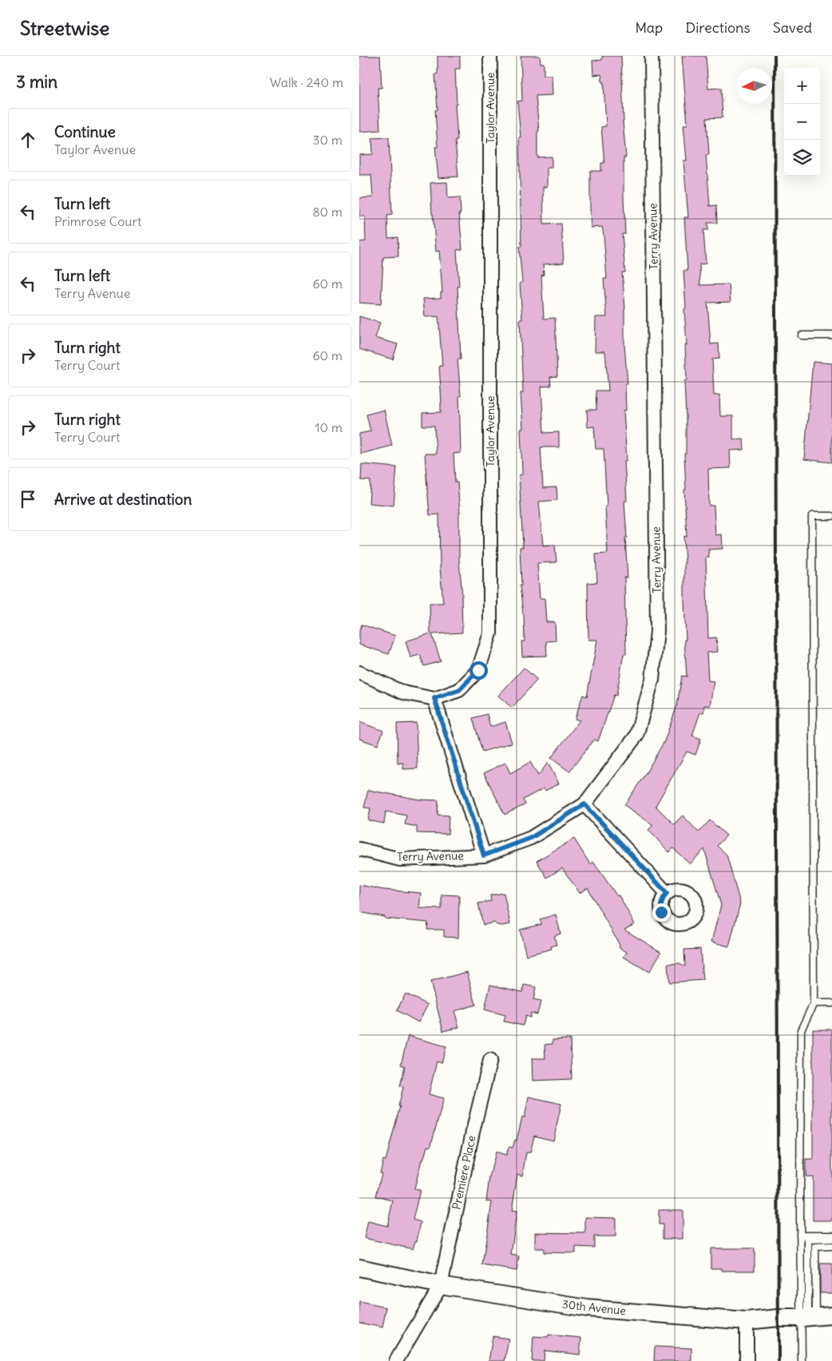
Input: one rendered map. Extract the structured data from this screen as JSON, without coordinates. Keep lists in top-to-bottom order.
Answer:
{
  "streets": {
    "street": [
      "Taylor Avenue",
      "Terry Avenue",
      "Premiere Place",
      "30th Avenue"
    ]
  },
  "crossings": [
    ["Premiere Place", "30th Avenue"]
  ],
  "north": "left",
  "page": {
    "header": "Streetwise",
    "nav": ["Map", "Directions", "Saved"],
    "heading": ["3 min", "Walk · 240 m"],
    "map_buttons": ["+", "−"],
    "list": [
      ["Continue", "Taylor Avenue", "30 m"],
      ["Turn left", "Primrose Court", "80 m"],
      ["Turn left", "Terry Avenue", "60 m"],
      ["Turn right", "Terry Court", "60 m"],
      ["Turn right", "Terry Court", "10 m"],
      "Arrive at destination"
    ]
  }
}
